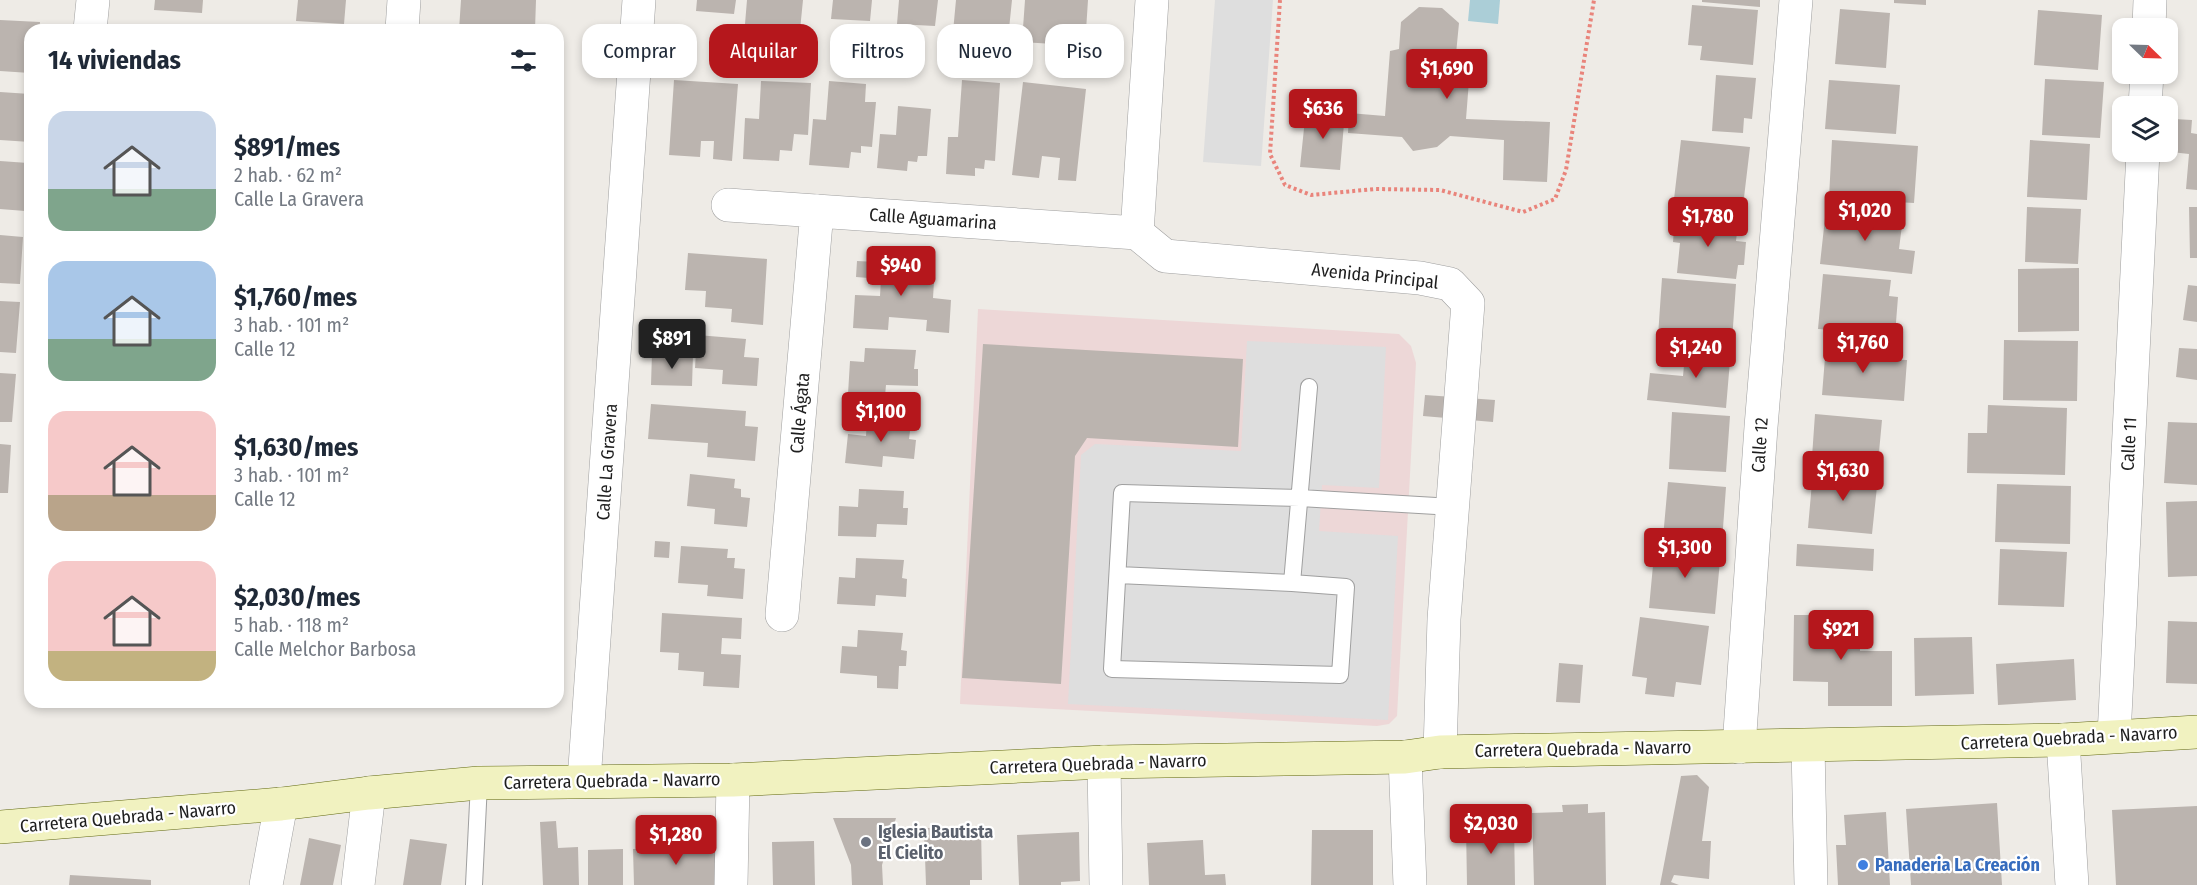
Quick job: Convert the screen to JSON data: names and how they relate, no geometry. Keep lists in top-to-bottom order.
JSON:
{
  "streets": {
    "street": [
      "Calle Aguamarina",
      "Avenida Principal",
      "Calle Ágata",
      "Calle 11",
      "Calle 12",
      "Calle La Gravera",
      "Carretera Quebrada - Navarro"
    ]
  },
  "crossings": [
    ["Calle Aguamarina", "Avenida Principal"],
    ["Calle Aguamarina", "Calle Ágata"],
    ["Avenida Principal", "Carretera Quebrada - Navarro"],
    ["Calle 11", "Carretera Quebrada - Navarro"],
    ["Calle 12", "Carretera Quebrada - Navarro"],
    ["Calle La Gravera", "Carretera Quebrada - Navarro"]
  ],
  "places": ["Iglesia Bautista El Cielito", "Panaderia La Creación"],
  "north": "bottom right",
  "page": {
    "chip": [
      "Comprar",
      "Alquilar",
      "Filtros",
      "Nuevo",
      "Piso"
    ],
    "heading": "14 viviendas",
    "price": [
      "$1,690",
      "$636",
      "$1,020",
      "$1,780",
      "$940",
      "$891",
      "$1,760",
      "$1,240",
      "$1,100",
      "$1,630",
      "$1,300",
      "$921",
      "$2,030",
      "$1,280"
    ],
    "list": [
      {
        "name": "$891/mes",
        "note": "2 hab. · 62 m² · Calle La Gravera"
      },
      {
        "name": "$1,760/mes",
        "note": "3 hab. · 101 m² · Calle 12"
      },
      {
        "name": "$1,630/mes",
        "note": "3 hab. · 101 m² · Calle 12"
      },
      {
        "name": "$2,030/mes",
        "note": "5 hab. · 118 m² · Calle Melchor Barbosa"
      }
    ]
  }
}
